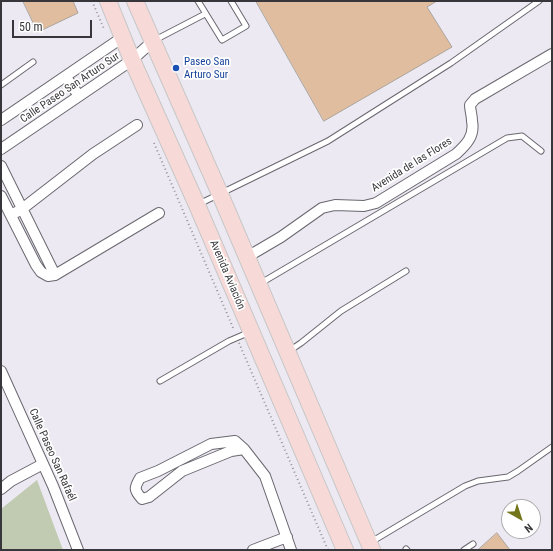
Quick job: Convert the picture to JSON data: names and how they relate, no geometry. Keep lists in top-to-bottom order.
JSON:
{
  "streets": {
    "main road": ["Avenida Aviación"],
    "street": ["Calle Paseo San Arturo Sur", "Avenida de las Flores", "Calle Paseo San Rafaél"]
  },
  "crossings": [
    ["Calle Paseo San Arturo Sur", "Avenida Aviación"]
  ],
  "places": ["Paseo San Arturo Sur"],
  "scale_bar": "50 m",
  "north": "bottom right"
}
